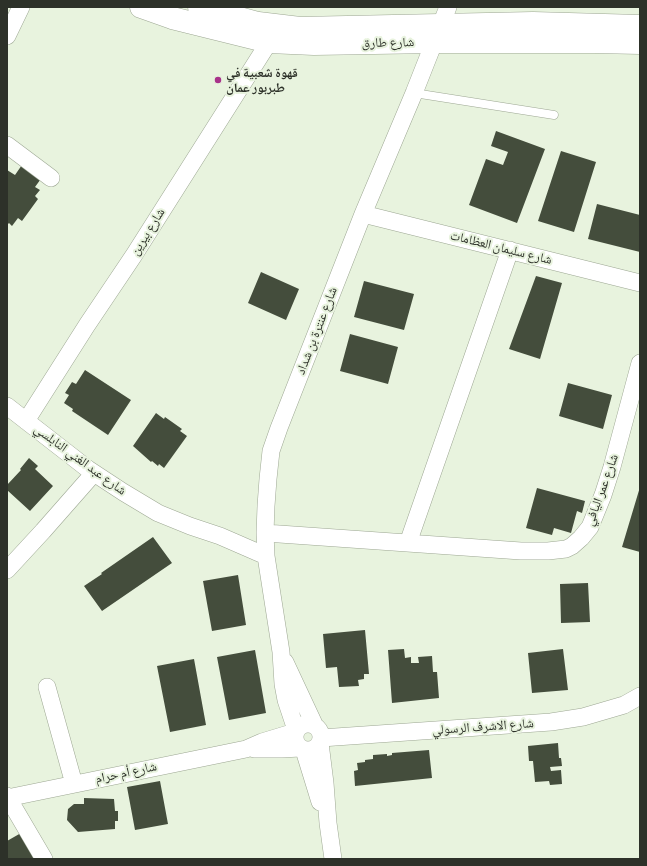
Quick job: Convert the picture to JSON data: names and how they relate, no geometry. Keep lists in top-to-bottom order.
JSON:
{
  "streets": {
    "street": [
      "شارع طارق",
      "شارع بيرين",
      "شارع سليمان العظامات",
      "شارع عنترة بن شداد",
      "شارع عبد الغني النابلسي",
      "شارع عمر اليافي",
      "شارع الاشرف الرسولي",
      "شارع أم حرام"
    ]
  },
  "crossings": [
    ["شارع طارق", "شارع بيرين"],
    ["شارع طارق", "شارع عنترة بن شداد"],
    ["شارع بيرين", "شارع عبد الغني النابلسي"],
    ["شارع سليمان العظامات", "شارع عنترة بن شداد"],
    ["شارع عنترة بن شداد", "شارع عبد الغني النابلسي"],
    ["شارع عنترة بن شداد", "شارع عمر اليافي"],
    ["شارع عنترة بن شداد", "شارع الاشرف الرسولي"],
    ["شارع عنترة بن شداد", "شارع أم حرام"],
    ["شارع الاشرف الرسولي", "شارع أم حرام"]
  ],
  "places": ["قهوة شعبية في طبربور عمان"]
}
